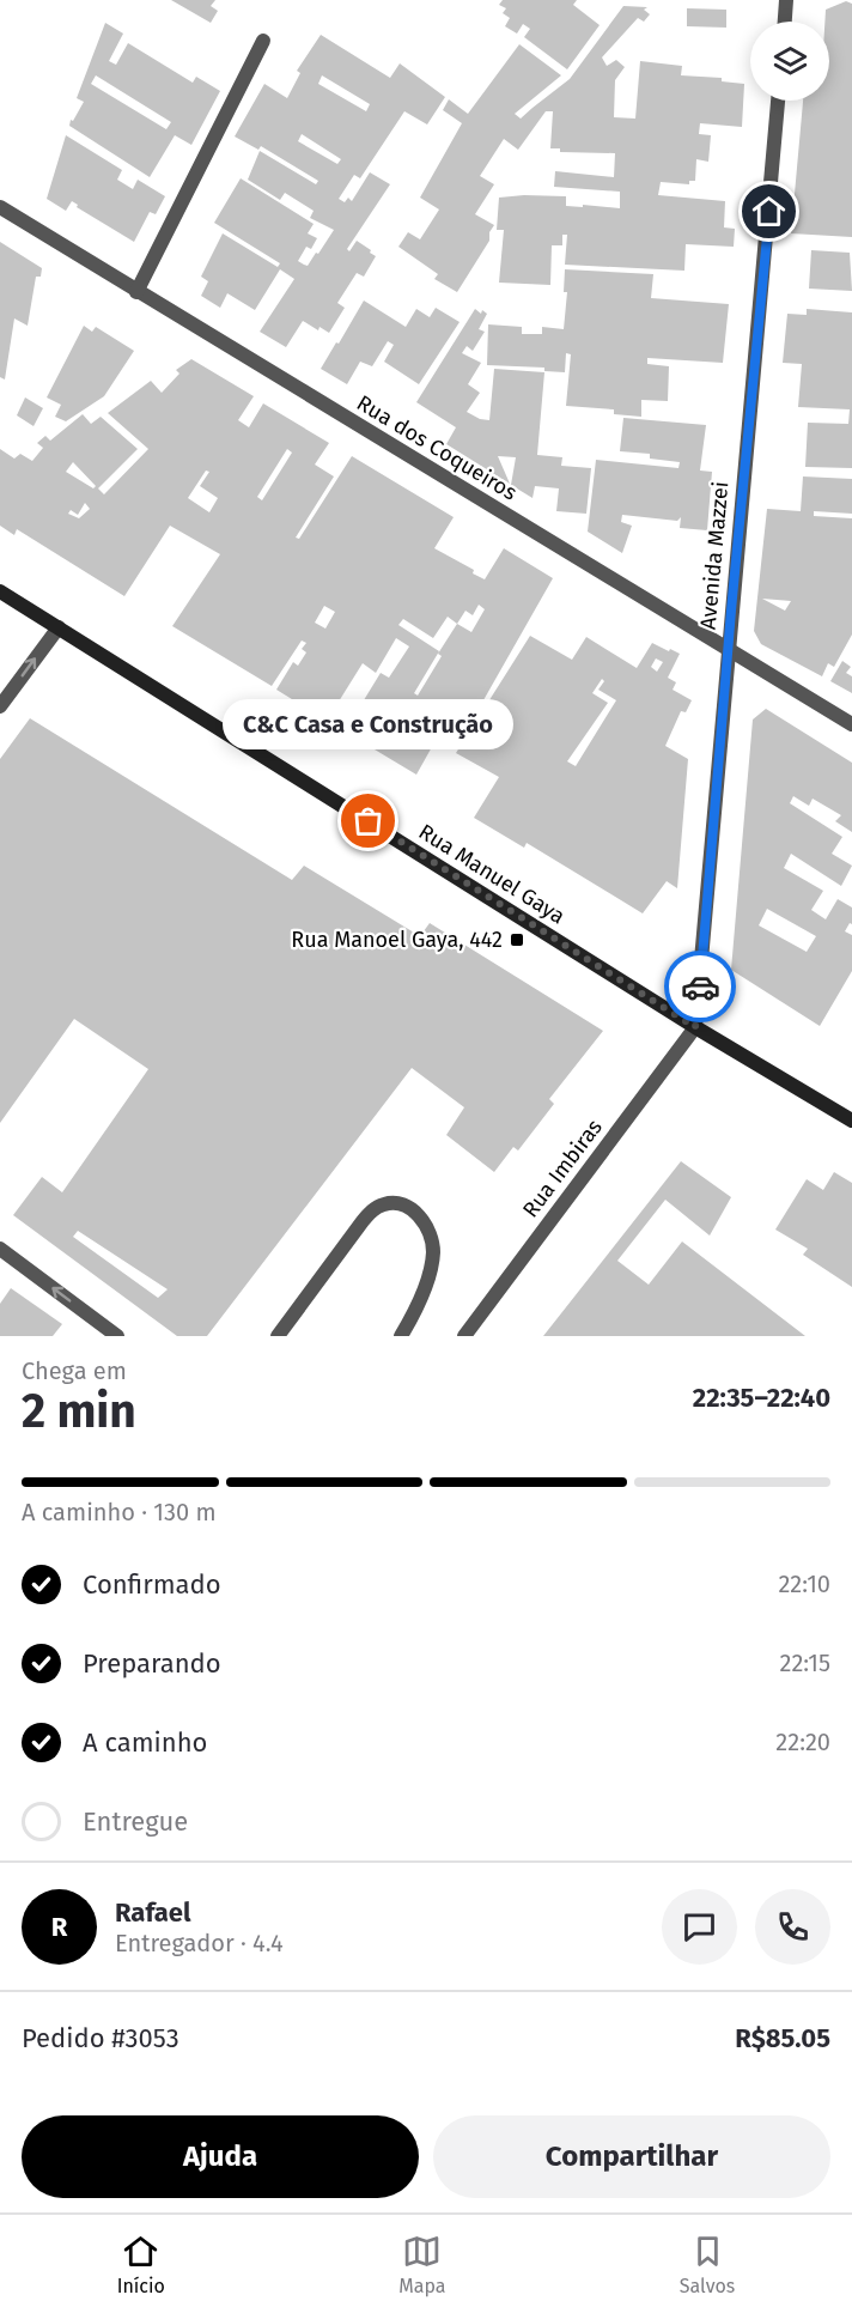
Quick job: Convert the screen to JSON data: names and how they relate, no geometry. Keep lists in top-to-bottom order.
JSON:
{
  "streets": {
    "main road": ["Rua Manuel Gaya"],
    "street": ["Rua dos Coqueiros", "Avenida Mazzei", "Rua Imbiras"]
  },
  "crossings": [
    ["Rua dos Coqueiros", "Avenida Mazzei"],
    ["Avenida Mazzei", "Rua Manuel Gaya"],
    ["Avenida Mazzei", "Rua Imbiras"],
    ["Rua Manuel Gaya", "Rua Imbiras"]
  ],
  "places": {
    "other": ["C&C Casa e Construção"],
    "transit": ["Rua Manoel Gaya, 442"]
  },
  "page": {
    "bubble": "C&C Casa e Construção",
    "heading": ["2 min", "Chega em", "22:35–22:40"],
    "panel": [
      "Rafael",
      "Entregador · 4.4",
      "Pedido #3053",
      "R$85.05"
    ],
    "bar": "A caminho · 130 m",
    "list": [
      ["Confirmado", "22:10"],
      ["Preparando", "22:15"],
      ["A caminho", "22:20"],
      "Entregue"
    ],
    "round": "R",
    "buttons": ["Ajuda", "Compartilhar"],
    "tabs": ["Início", "Mapa", "Salvos"]
  }
}
